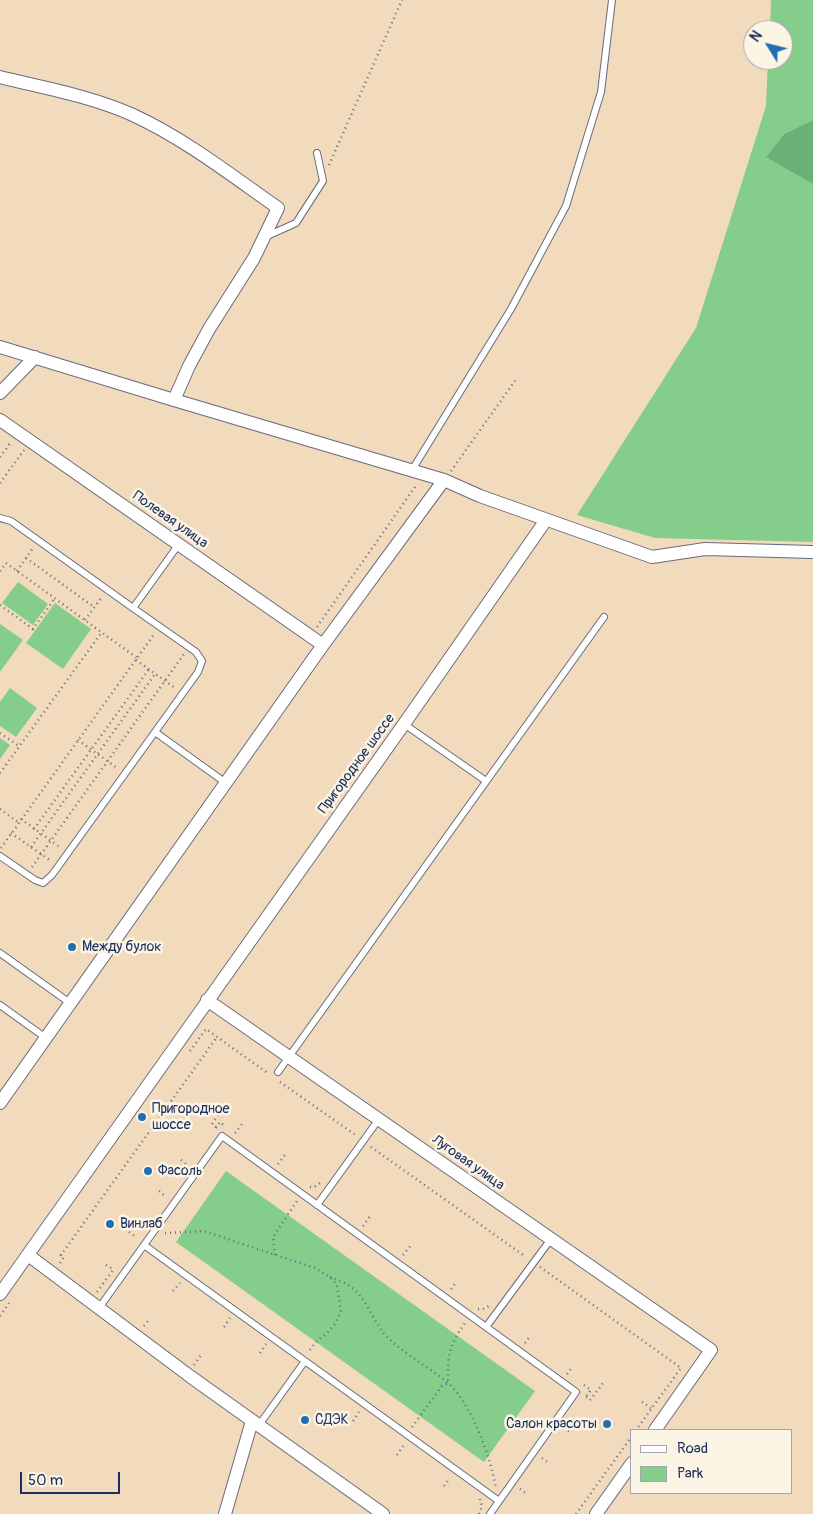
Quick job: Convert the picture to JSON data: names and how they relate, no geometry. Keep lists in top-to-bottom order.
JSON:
{
  "streets": {
    "street": ["Полевая улица", "Пригородное шоссе", "Луговая улица"]
  },
  "crossings": [
    ["Пригородное шоссе", "Луговая улица"]
  ],
  "places": [
    "Между булок",
    "Пригородное шоссе",
    "Фасоль",
    "Винлаб",
    "СДЭК",
    "Салон красоты"
  ],
  "legend": ["Road", "Park"],
  "scale_bar": "50 m",
  "north": "top left"
}
